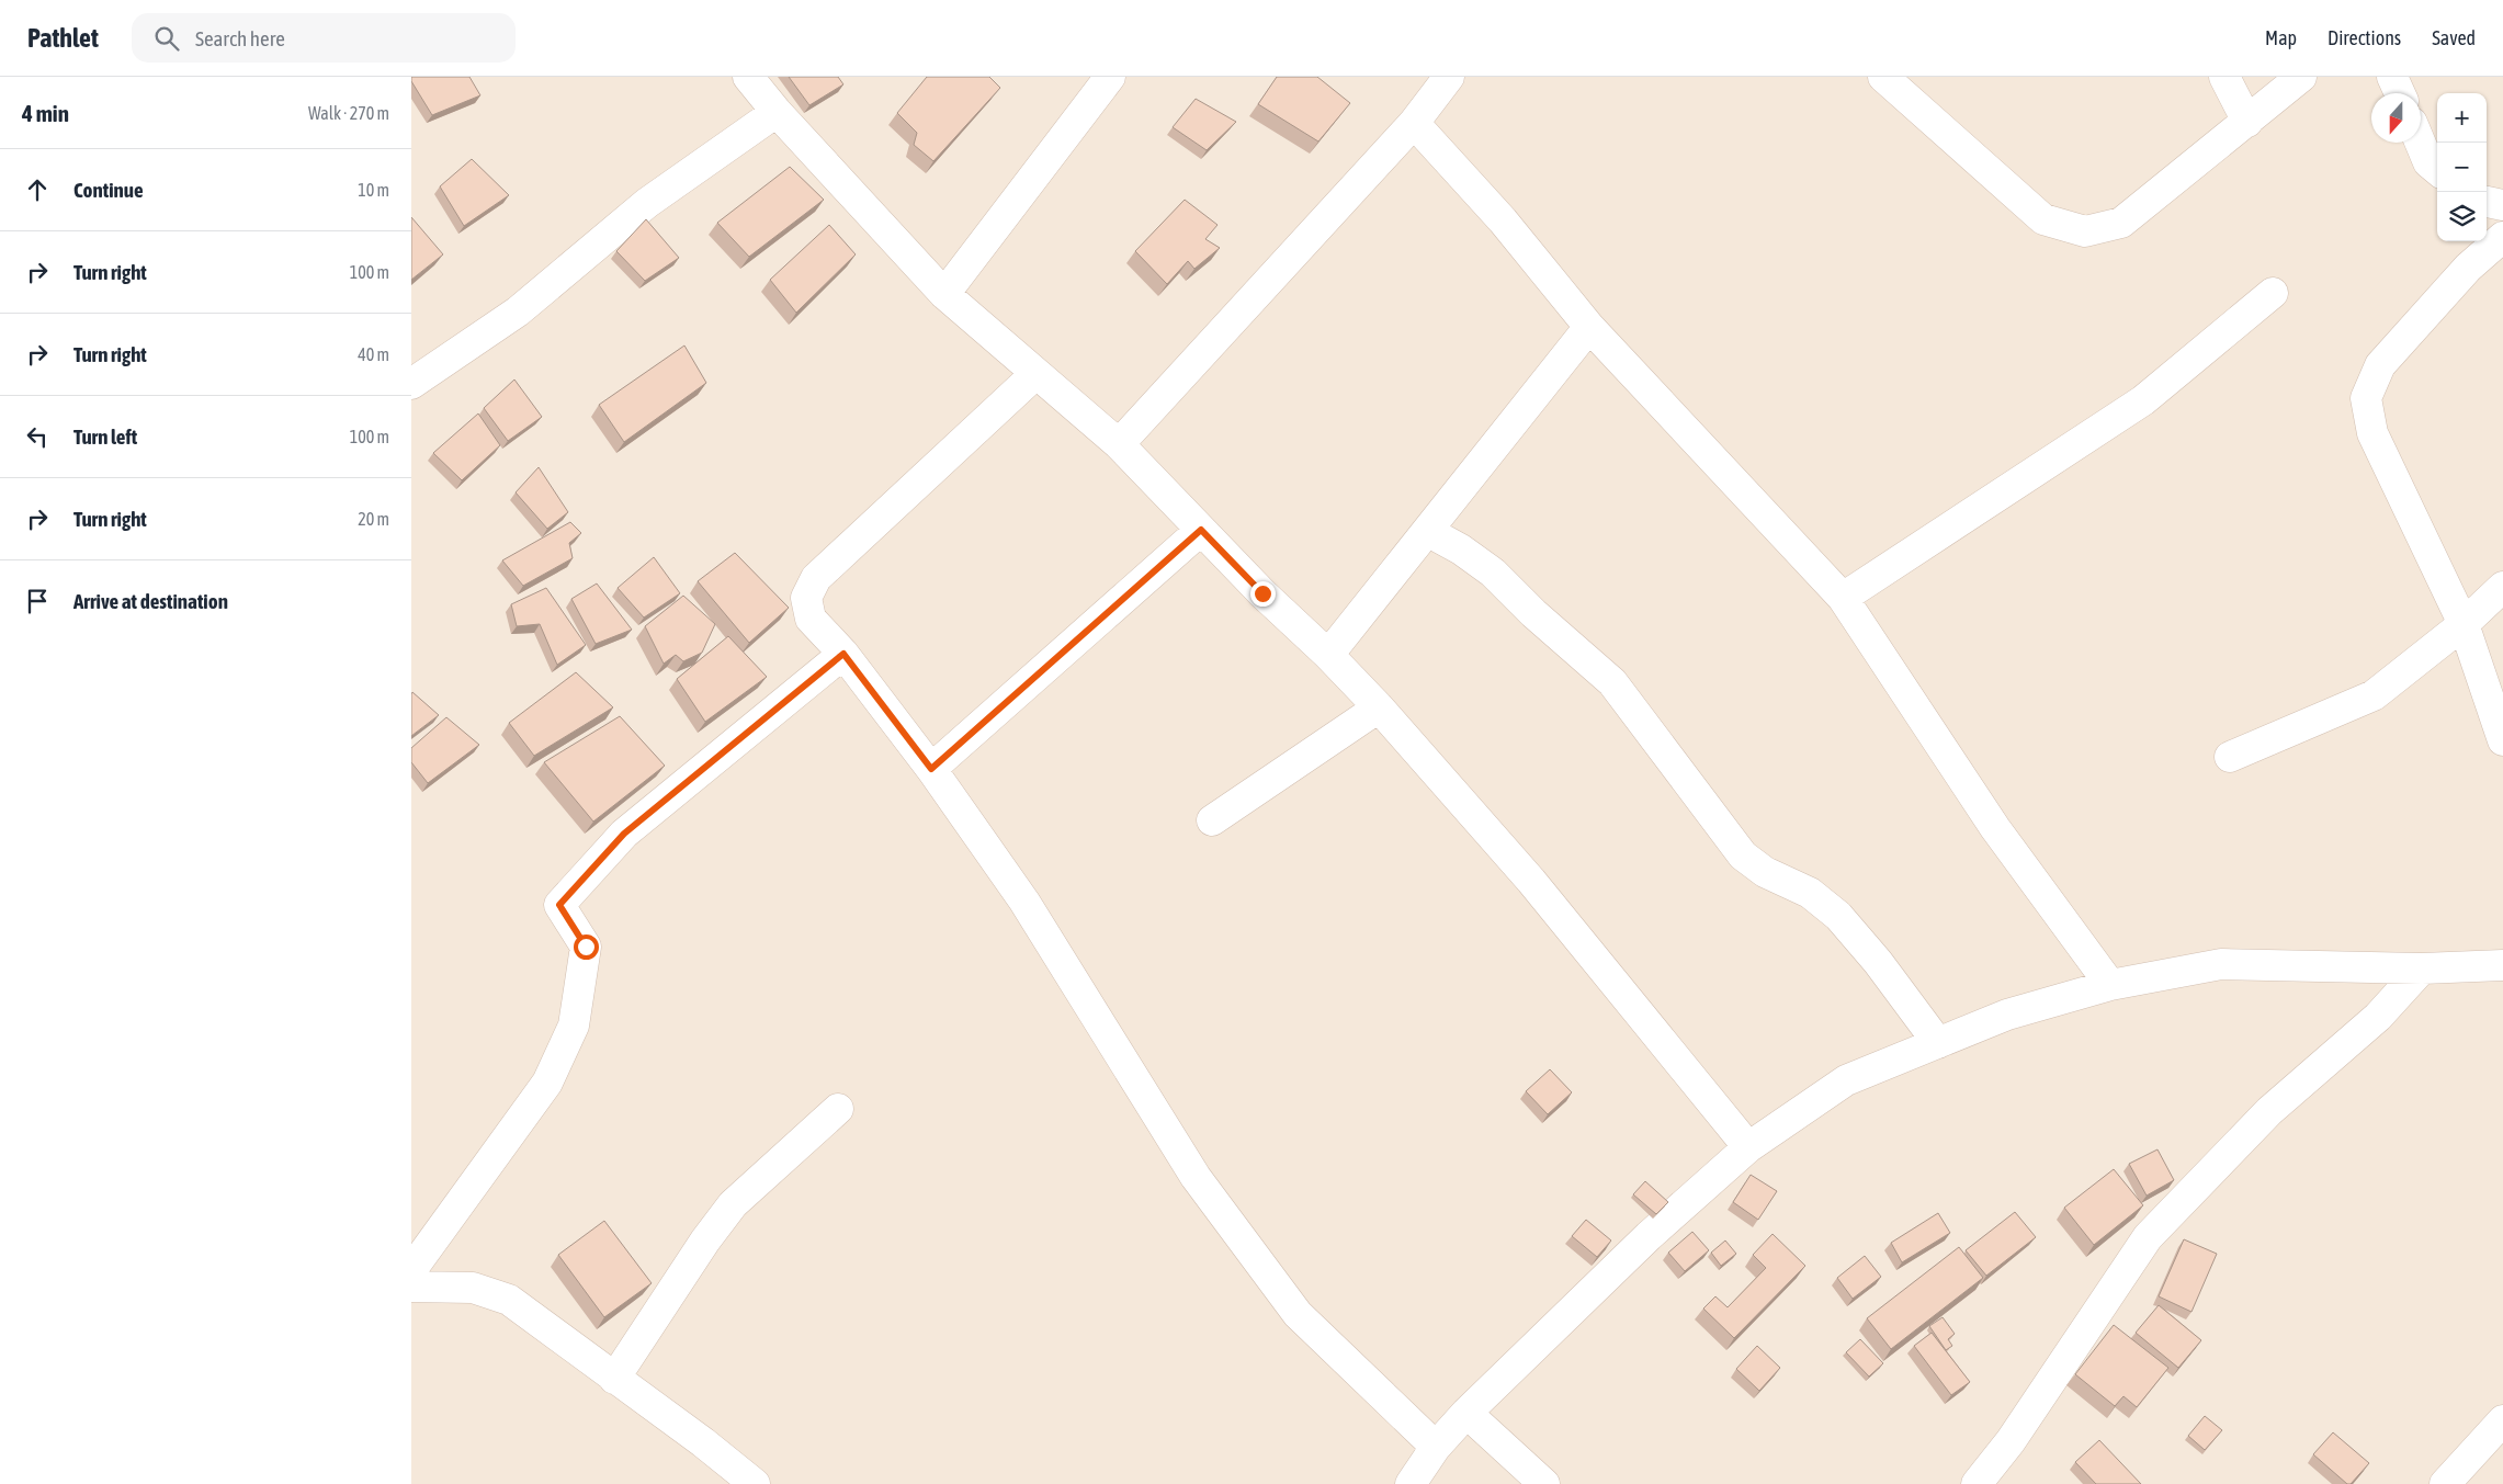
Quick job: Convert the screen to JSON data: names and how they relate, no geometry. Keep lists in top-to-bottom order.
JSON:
{
  "north": "bottom",
  "page": {
    "header": "Pathlet",
    "search": "Search here",
    "nav": ["Map", "Directions", "Saved"],
    "heading": ["4 min", "Walk · 270 m"],
    "map_buttons": ["+", "−"],
    "list": [
      ["Continue", "10 m"],
      ["Turn right", "100 m"],
      ["Turn right", "40 m"],
      ["Turn left", "100 m"],
      ["Turn right", "20 m"],
      "Arrive at destination"
    ]
  }
}
